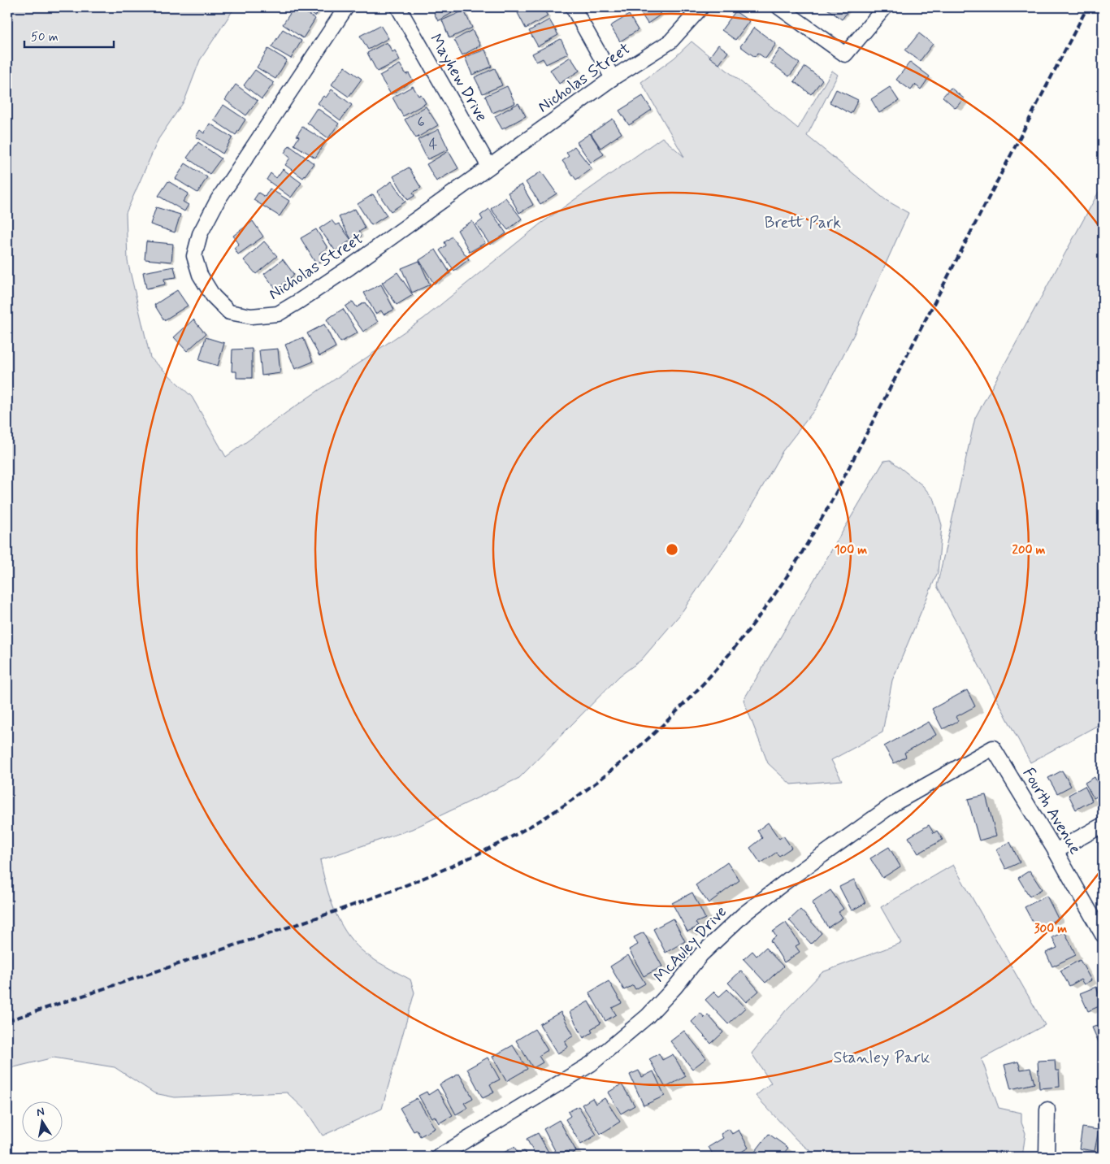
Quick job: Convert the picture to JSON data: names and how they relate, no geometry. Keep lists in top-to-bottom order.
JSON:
{
  "streets": {
    "street": [
      "Mayhew Drive",
      "Nicholas Street",
      "Fourth Avenue",
      "McAuley Drive"
    ]
  },
  "crossings": [
    ["Mayhew Drive", "Nicholas Street"],
    ["Fourth Avenue", "McAuley Drive"]
  ],
  "parks": ["Brett Park", "Stanley Park"],
  "house_numbers": ["6", "4"],
  "scale_bar": "50 m",
  "north": "top",
  "rings": ["100 m", "200 m", "300 m"]
}
